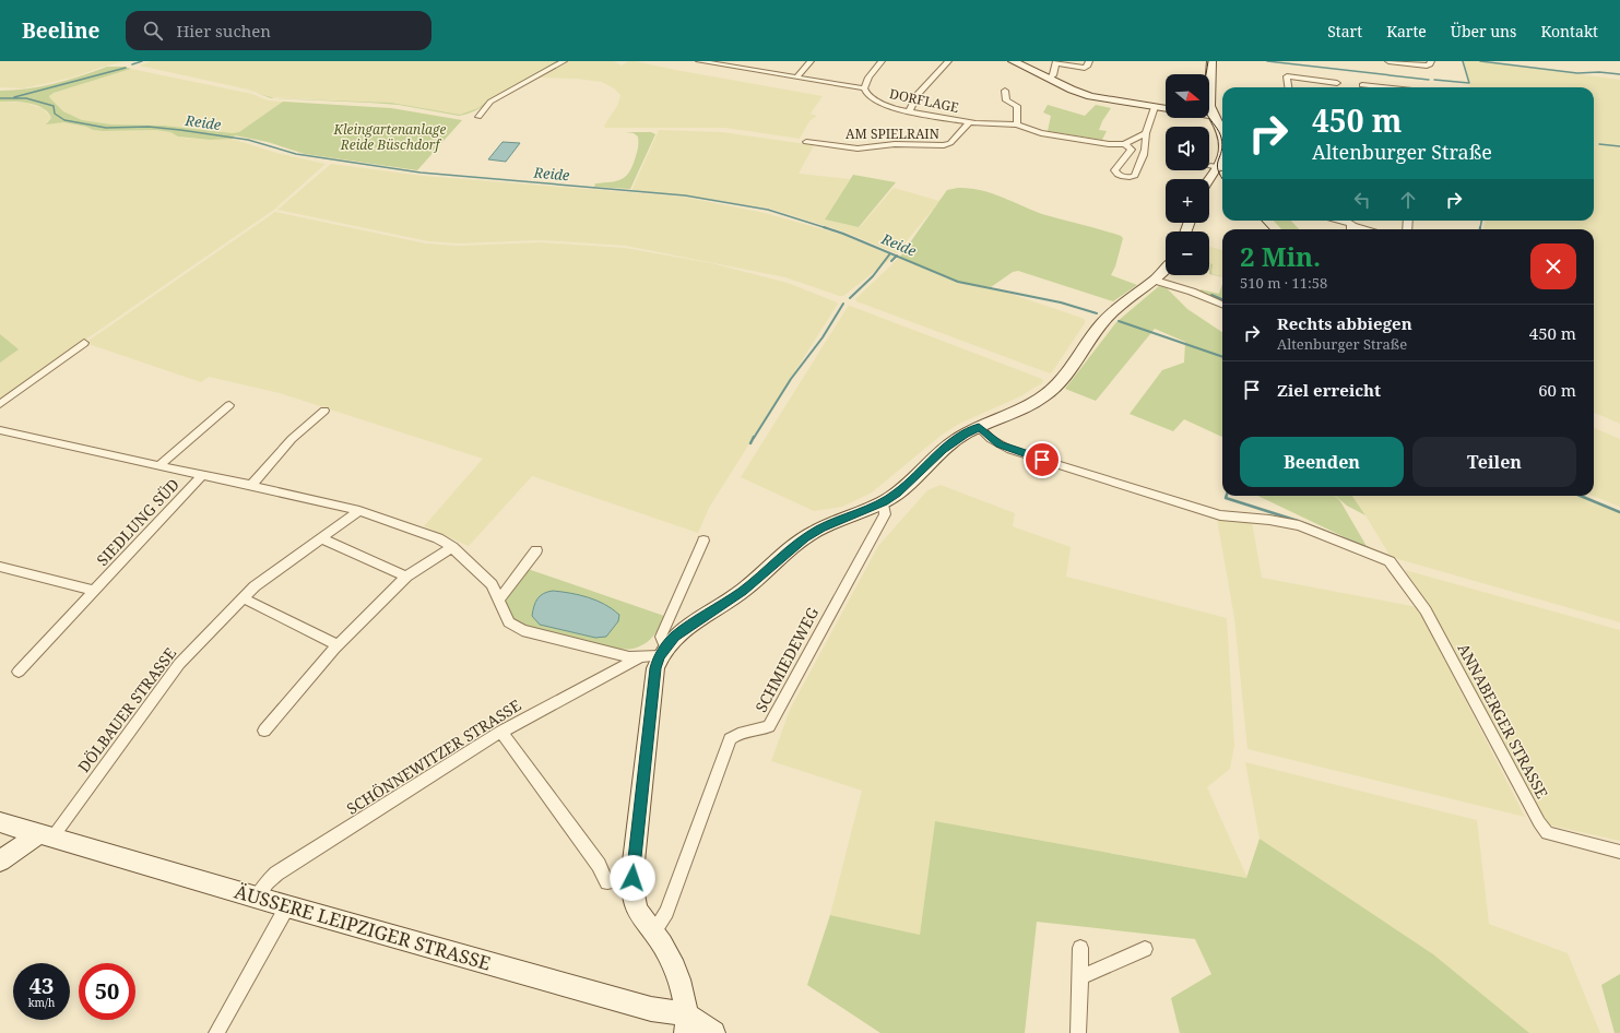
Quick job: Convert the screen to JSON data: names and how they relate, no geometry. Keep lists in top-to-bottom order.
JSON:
{
  "streets": {
    "main road": ["ÄUSSERE LEIPZIGER STRASSE"],
    "street": [
      "DORFLAGE",
      "AM SPIELRAIN",
      "SIEDLUNG SÜD",
      "SCHMIEDEWEG",
      "DÖLBAUER STRASSE",
      "ANNABERGER STRASSE",
      "SCHÖNNEWITZER STRASSE"
    ]
  },
  "crossings": [
    ["DORFLAGE", "AM SPIELRAIN"],
    ["DÖLBAUER STRASSE", "ÄUSSERE LEIPZIGER STRASSE"],
    ["SCHÖNNEWITZER STRASSE", "ÄUSSERE LEIPZIGER STRASSE"]
  ],
  "water": ["Reide"],
  "parks": ["Kleingartenanlage Reide Büschdorf"],
  "north": "right",
  "page": {
    "header": "Beeline",
    "search": "Hier suchen",
    "nav": [
      "Start",
      "Karte",
      "Über uns",
      "Kontakt"
    ],
    "map_buttons": ["+", "−"],
    "turn": ["450 m", "Altenburger Straße"],
    "heading": ["2 Min.", "510 m · 11:58"],
    "list": [
      {
        "name": "Rechts abbiegen",
        "note": "Altenburger Straße",
        "value": "450 m"
      },
      {
        "name": "Ziel erreicht",
        "value": "60 m"
      }
    ],
    "buttons": ["Beenden", "Teilen"],
    "speed": "43 km/h",
    "limit": "50"
  }
}
